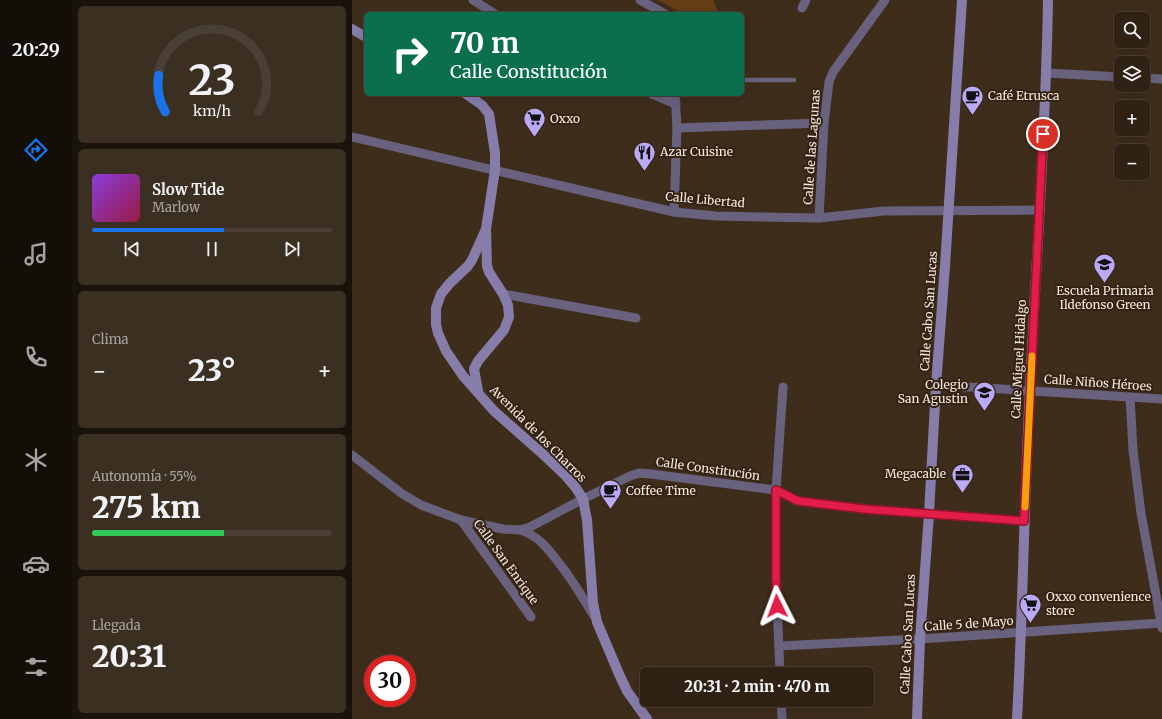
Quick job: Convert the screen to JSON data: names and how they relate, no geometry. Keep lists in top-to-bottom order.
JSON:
{
  "streets": {
    "main road": ["Calle Cabo San Lucas", "Calle Miguel Hidalgo", "Avenida de los Charros"],
    "street": [
      "Calle de las Lagunas",
      "Calle Libertad",
      "Calle Niños Héroes",
      "Calle Constitución",
      "Calle San Enrique",
      "Calle 5 de Mayo"
    ]
  },
  "crossings": [
    ["Calle de las Lagunas", "Calle Libertad"],
    ["Calle Libertad", "Calle Cabo San Lucas"],
    ["Calle Libertad", "Calle Miguel Hidalgo"],
    ["Calle Libertad", "Avenida de los Charros"],
    ["Calle Cabo San Lucas", "Calle Niños Héroes"],
    ["Calle Cabo San Lucas", "Calle Constitución"],
    ["Calle Cabo San Lucas", "Calle 5 de Mayo"],
    ["Calle Miguel Hidalgo", "Calle Niños Héroes"],
    ["Calle Miguel Hidalgo", "Calle Constitución"],
    ["Calle Miguel Hidalgo", "Calle 5 de Mayo"],
    ["Avenida de los Charros", "Calle Constitución"]
  ],
  "places": {
    "cafe": ["Café Etrusca", "Coffee Time"],
    "supermarket": ["Oxxo", "Oxxo convenience store"],
    "restaurant": ["Azar Cuisine"],
    "school or university": ["Escuela Primaria Ildefonso Green", "Colegio San Agustin"],
    "office": ["Megacable"]
  },
  "page": {
    "tabs": "20:29",
    "map_buttons": ["+", "−"],
    "turn": ["70 m", "Calle Constitución"],
    "song": ["Slow Tide", "Marlow"],
    "tile": [
      "Clima",
      ["Autonomía · 55%", "275 km"],
      ["Llegada", "20:31"]
    ],
    "heat": ["−", "23°", "+"],
    "limit": "30",
    "trip": "20:31 · 2 min · 470 m",
    "gauge": ["23", "km/h"]
  }
}
